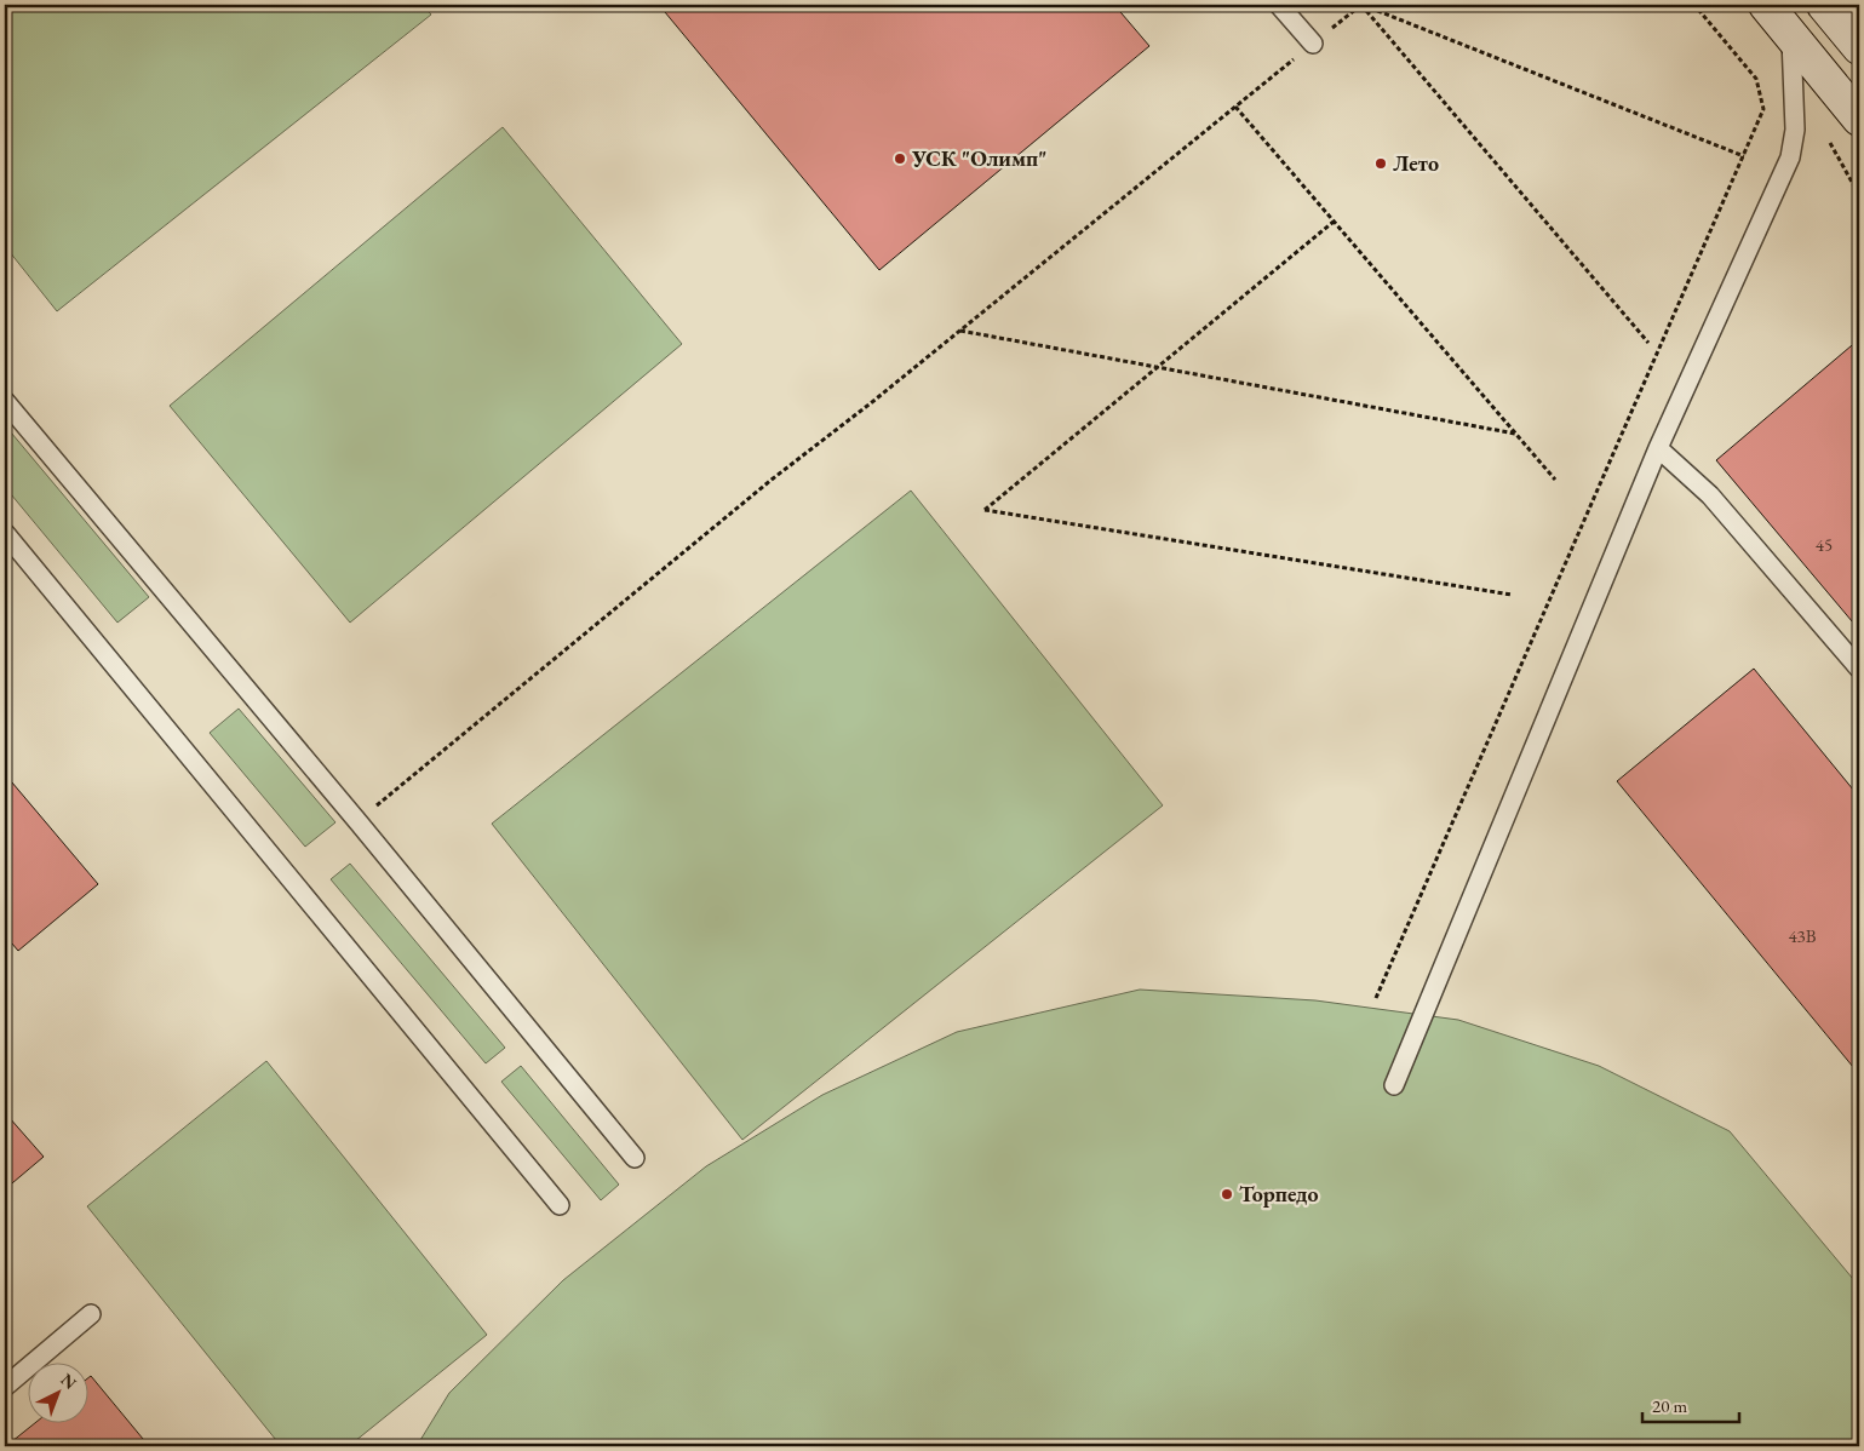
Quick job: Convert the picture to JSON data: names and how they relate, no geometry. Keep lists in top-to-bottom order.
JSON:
{
  "places": ["УСК \"Олимп\"", "Лето", "Торпедо"],
  "house_numbers": ["45", "43В"],
  "scale_bar": "20 m",
  "north": "top right"
}
